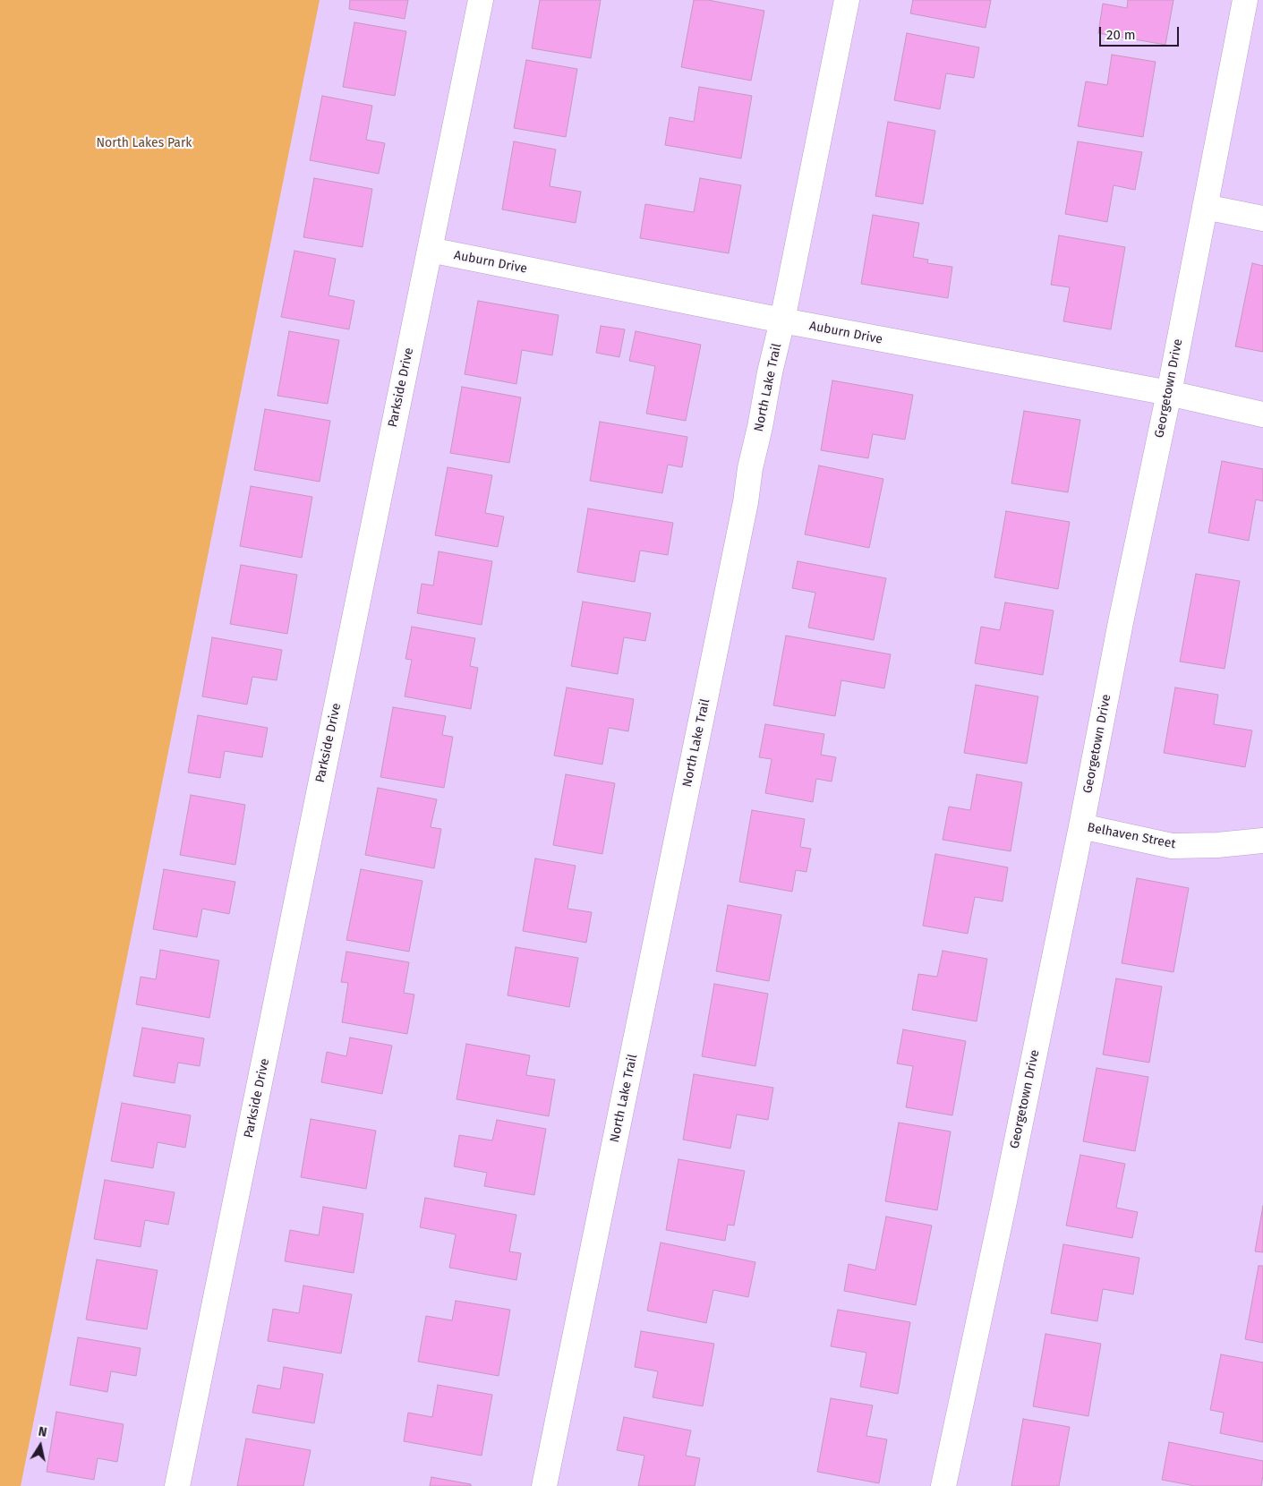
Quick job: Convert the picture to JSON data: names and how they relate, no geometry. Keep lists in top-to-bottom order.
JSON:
{
  "streets": {
    "street": [
      "Auburn Drive",
      "Parkside Drive",
      "North Lake Trail",
      "Georgetown Drive",
      "Belhaven Street"
    ]
  },
  "crossings": [
    ["Auburn Drive", "Parkside Drive"],
    ["Auburn Drive", "North Lake Trail"],
    ["Auburn Drive", "Georgetown Drive"],
    ["Georgetown Drive", "Belhaven Street"]
  ],
  "parks": ["North Lakes Park"],
  "scale_bar": "20 m",
  "north": "top"
}
